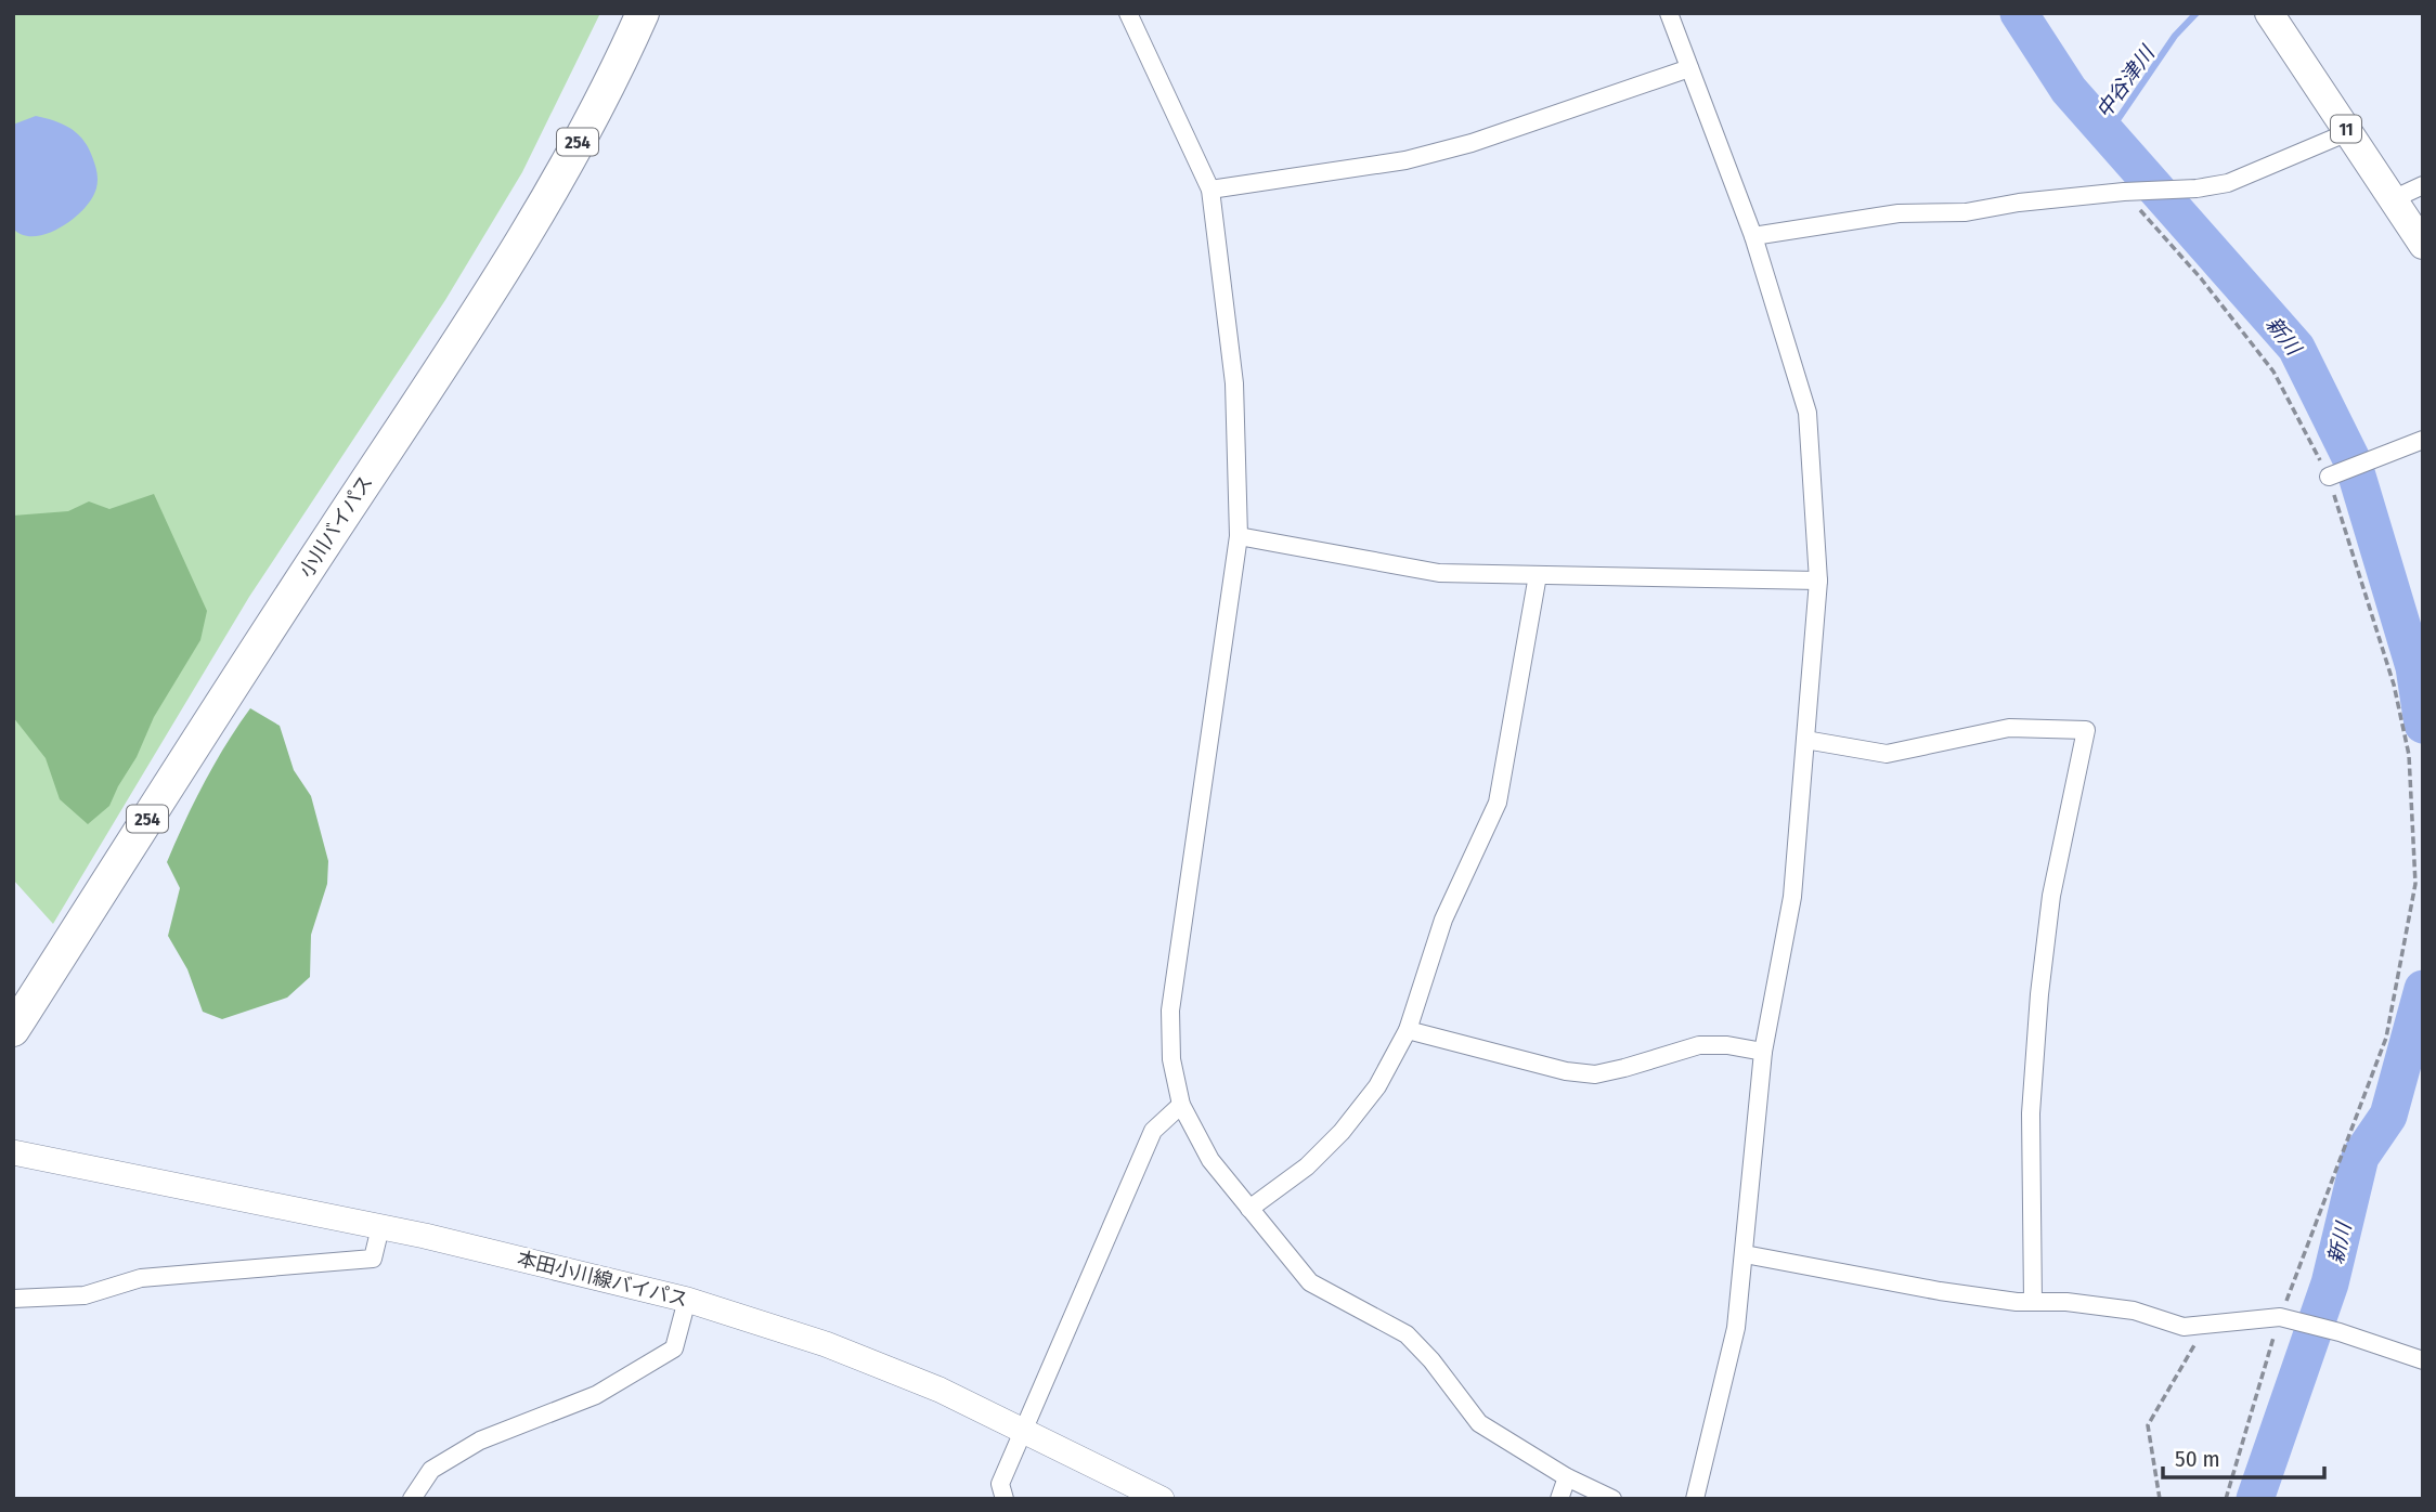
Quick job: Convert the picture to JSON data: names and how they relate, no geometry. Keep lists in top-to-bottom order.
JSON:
{
  "streets": {
    "highway": ["254", "小川バイパス"],
    "main road": ["11", "本田小川線バイパス"]
  },
  "water": ["中谷津川", "新川"],
  "scale_bar": "50 m"
}
